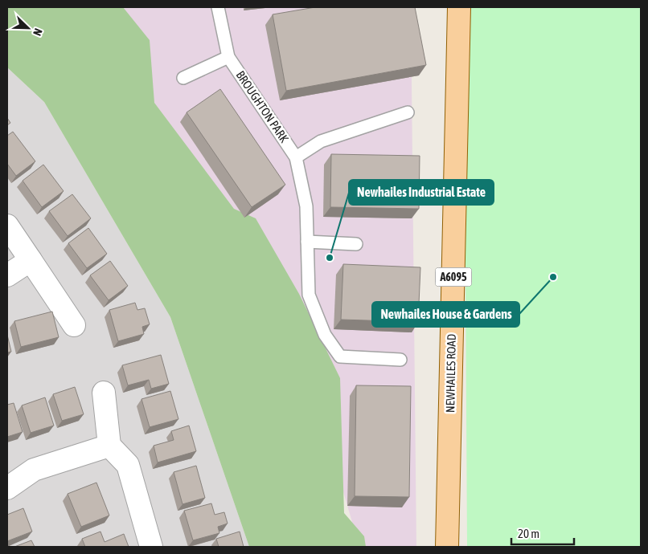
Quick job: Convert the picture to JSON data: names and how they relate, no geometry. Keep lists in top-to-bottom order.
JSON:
{
  "streets": {
    "main road": ["A6095", "NEWHAILES ROAD"],
    "lane": ["BROUGHTON PARK"]
  },
  "places": ["Newhailes Industrial Estate", "Newhailes House & Gardens"],
  "scale_bar": "20 m",
  "north": "bottom right"
}
